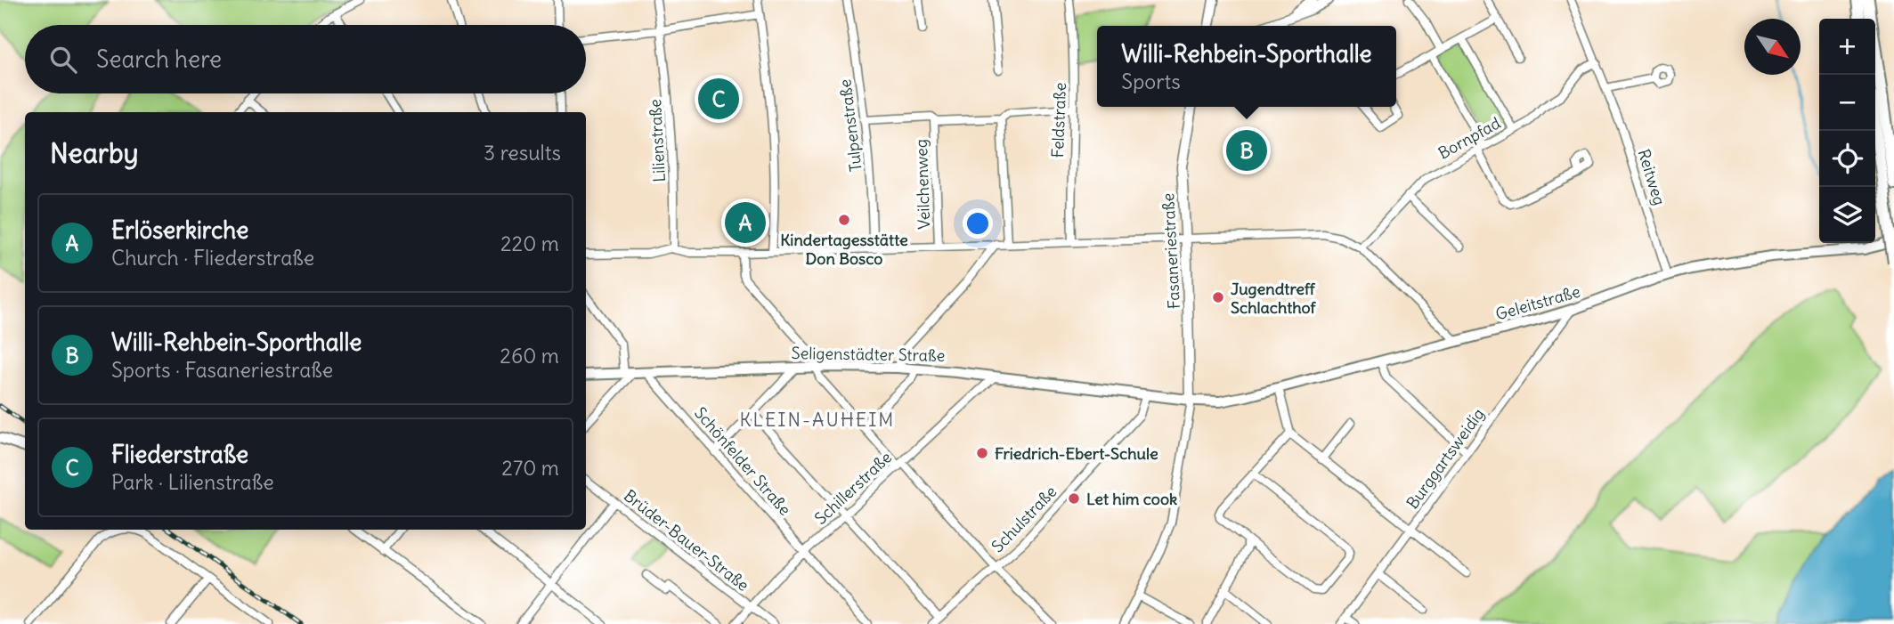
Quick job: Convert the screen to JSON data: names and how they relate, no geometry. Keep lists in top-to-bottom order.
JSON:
{
  "streets": {
    "main road": ["Geleitstraße", "Seligenstädter Straße"],
    "street": [
      "Feldstraße",
      "Tulpenstraße",
      "Bornpfad",
      "Lilienstraße",
      "Reitweg",
      "Veilchenweg",
      "Fasaneriestraße",
      "Burggartsweidig",
      "Schönfelder Straße",
      "Schillerstraße",
      "Schulstraße",
      "Brüder-Bauer-Straße"
    ]
  },
  "crossings": [
    ["Feldstraße", "Veilchenweg"],
    ["Tulpenstraße", "Veilchenweg"],
    ["Bornpfad", "Reitweg"],
    ["Reitweg", "Geleitstraße"],
    ["Fasaneriestraße", "Geleitstraße"],
    ["Fasaneriestraße", "Seligenstädter Straße"],
    ["Geleitstraße", "Seligenstädter Straße"],
    ["Geleitstraße", "Burggartsweidig"],
    ["Seligenstädter Straße", "Schönfelder Straße"],
    ["Seligenstädter Straße", "Schillerstraße"],
    ["Seligenstädter Straße", "Schulstraße"],
    ["Schönfelder Straße", "Schillerstraße"],
    ["Schillerstraße", "Brüder-Bauer-Straße"]
  ],
  "districts": ["KLEIN-AUHEIM"],
  "places": [
    "Kindertagesstätte Don Bosco",
    "Jugendtreff Schlachthof",
    "Friedrich-Ebert-Schule",
    "Let him cook"
  ],
  "north": "bottom right",
  "page": {
    "map_buttons": ["+", "−"],
    "search": "Search here",
    "popup": ["Willi-Rehbein-Sporthalle", "Sports"],
    "pins": ["C", "B", "A"],
    "heading": ["Nearby", "3 results"],
    "list": [
      {
        "mark": "A",
        "name": "Erlöserkirche",
        "note": "Church · Fliederstraße",
        "value": "220 m"
      },
      {
        "mark": "B",
        "name": "Willi-Rehbein-Sporthalle",
        "note": "Sports · Fasaneriestraße",
        "value": "260 m"
      },
      {
        "mark": "C",
        "name": "Fliederstraße",
        "note": "Park · Lilienstraße",
        "value": "270 m"
      }
    ]
  }
}
